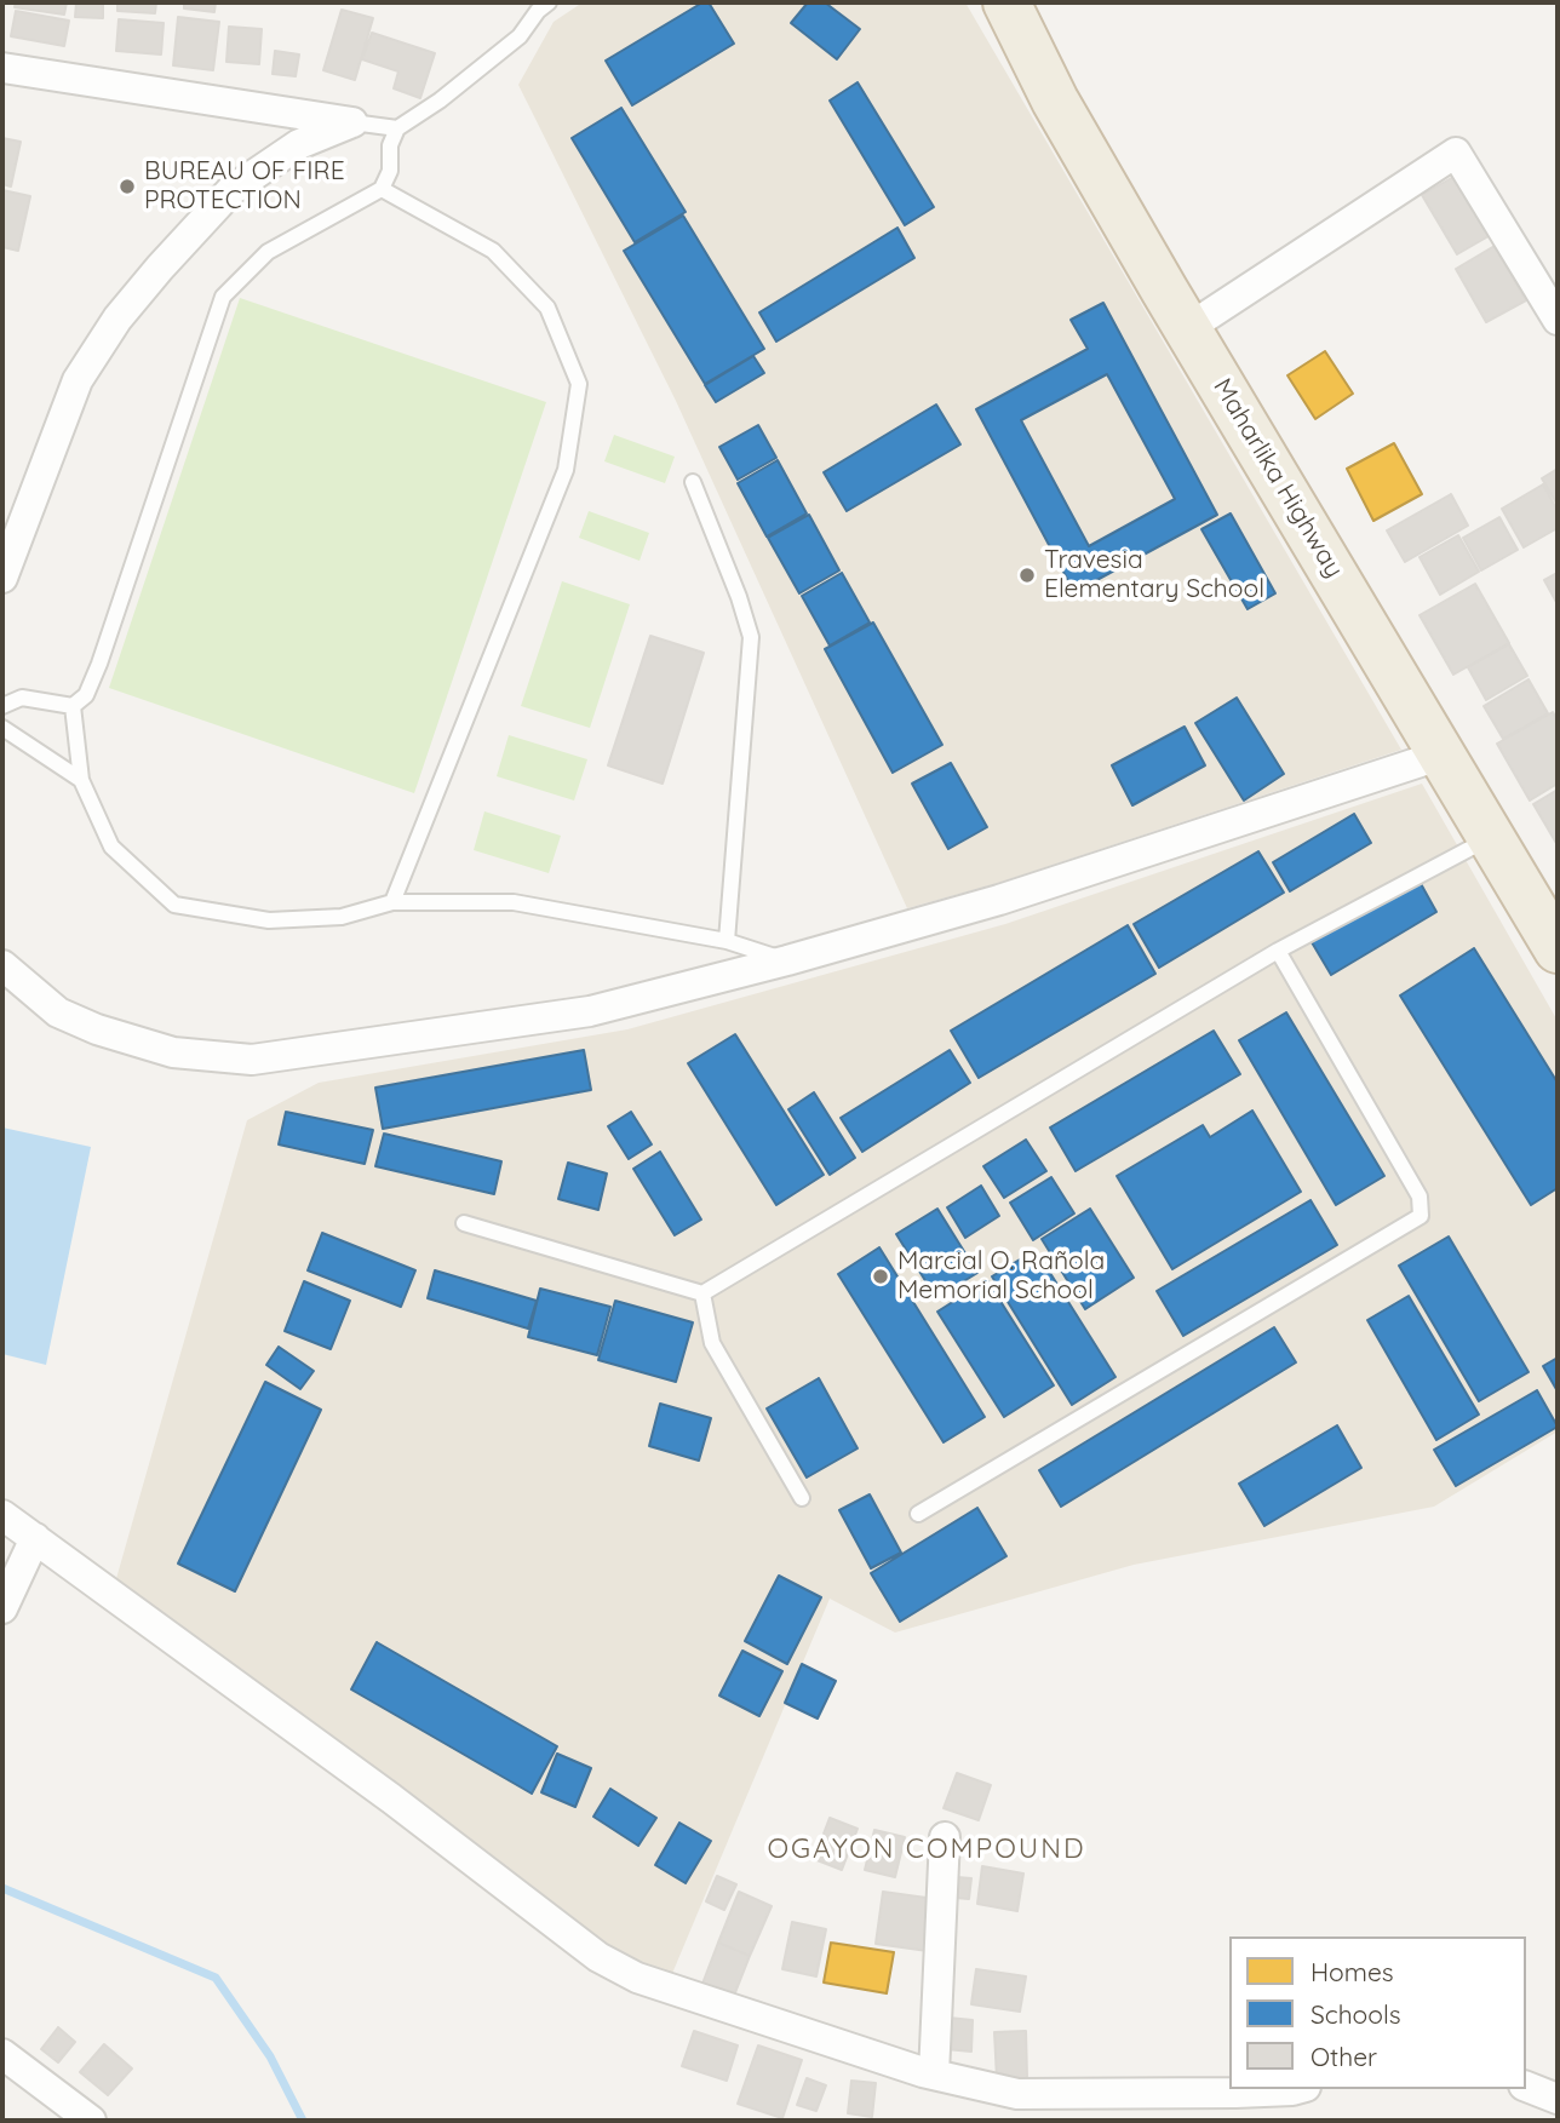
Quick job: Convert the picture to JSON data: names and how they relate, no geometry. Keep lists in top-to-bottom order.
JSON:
{
  "streets": {
    "highway": ["Maharlika Highway"]
  },
  "districts": ["OGAYON COMPOUND"],
  "places": ["BUREAU OF FIRE PROTECTION", "Travesia Elementary School", "Marcial O. Rañola Memorial School"],
  "legend": ["Homes", "Schools", "Other"]
}
